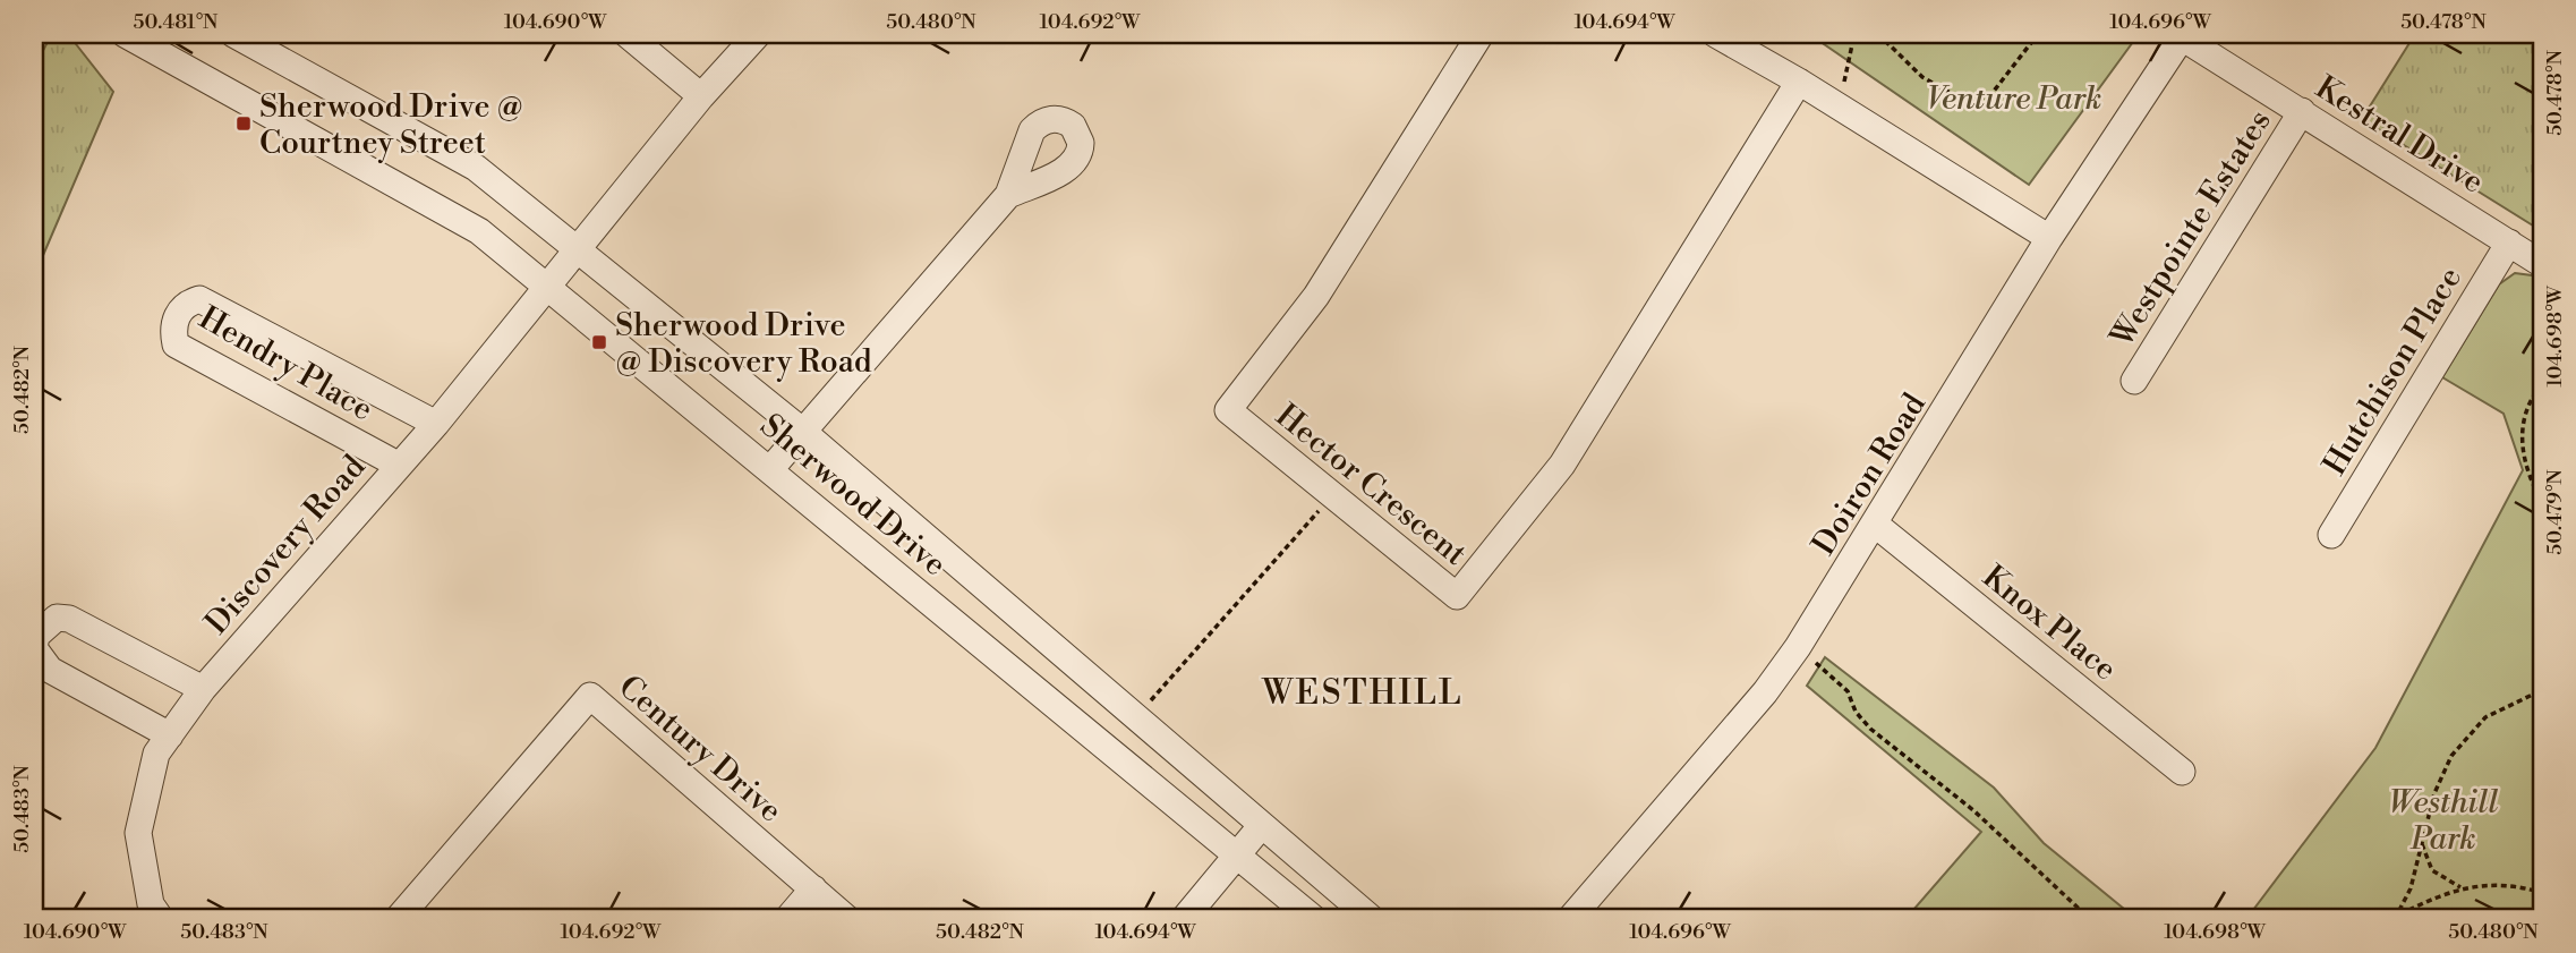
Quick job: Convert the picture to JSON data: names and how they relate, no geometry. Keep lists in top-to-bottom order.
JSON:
{
  "streets": {
    "street": [
      "Kestral Drive",
      "Westpointe Estates",
      "Hendry Place",
      "Hutchison Place",
      "Doiron Road",
      "Hector Crescent",
      "Sherwood Drive",
      "Discovery Road",
      "Knox Place",
      "Century Drive"
    ]
  },
  "crossings": [
    ["Kestral Drive", "Westpointe Estates"],
    ["Kestral Drive", "Hutchison Place"],
    ["Kestral Drive", "Doiron Road"],
    ["Hendry Place", "Discovery Road"],
    ["Doiron Road", "Knox Place"],
    ["Sherwood Drive", "Discovery Road"]
  ],
  "districts": ["WESTHILL"],
  "parks": ["Venture Park", "Westhill Park"],
  "places": {
    "transit": ["Sherwood Drive @ Courtney Street", "Sherwood Drive @ Discovery Road"]
  },
  "coordinates": [
    "50.481°N",
    "104.690°W",
    "50.480°N",
    "104.692°W",
    "104.694°W",
    "104.696°W",
    "50.478°N",
    "104.698°W",
    "50.482°N",
    "50.479°N",
    "50.483°N"
  ]
}
